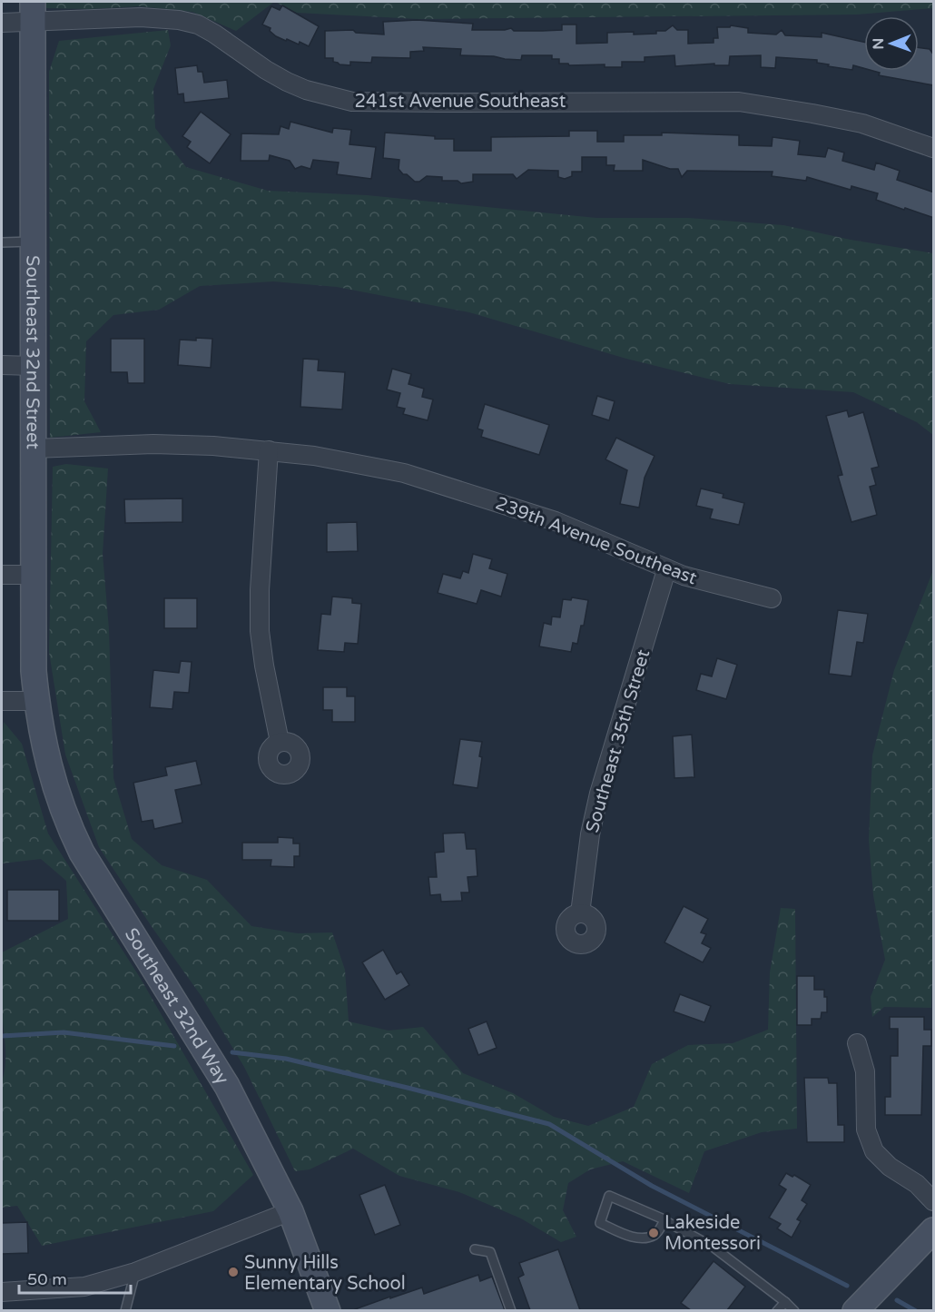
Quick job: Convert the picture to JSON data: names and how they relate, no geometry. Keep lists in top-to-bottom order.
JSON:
{
  "streets": {
    "street": [
      "241st Avenue Southeast",
      "Southeast 32nd Street",
      "239th Avenue Southeast",
      "Southeast 35th Street",
      "Southeast 32nd Way"
    ]
  },
  "crossings": [
    ["241st Avenue Southeast", "Southeast 32nd Street"],
    ["Southeast 32nd Street", "239th Avenue Southeast"],
    ["Southeast 32nd Street", "Southeast 32nd Way"],
    ["239th Avenue Southeast", "Southeast 35th Street"]
  ],
  "places": ["Lakeside Montessori", "Sunny Hills Elementary School"],
  "scale_bar": "50 m",
  "north": "left"
}
